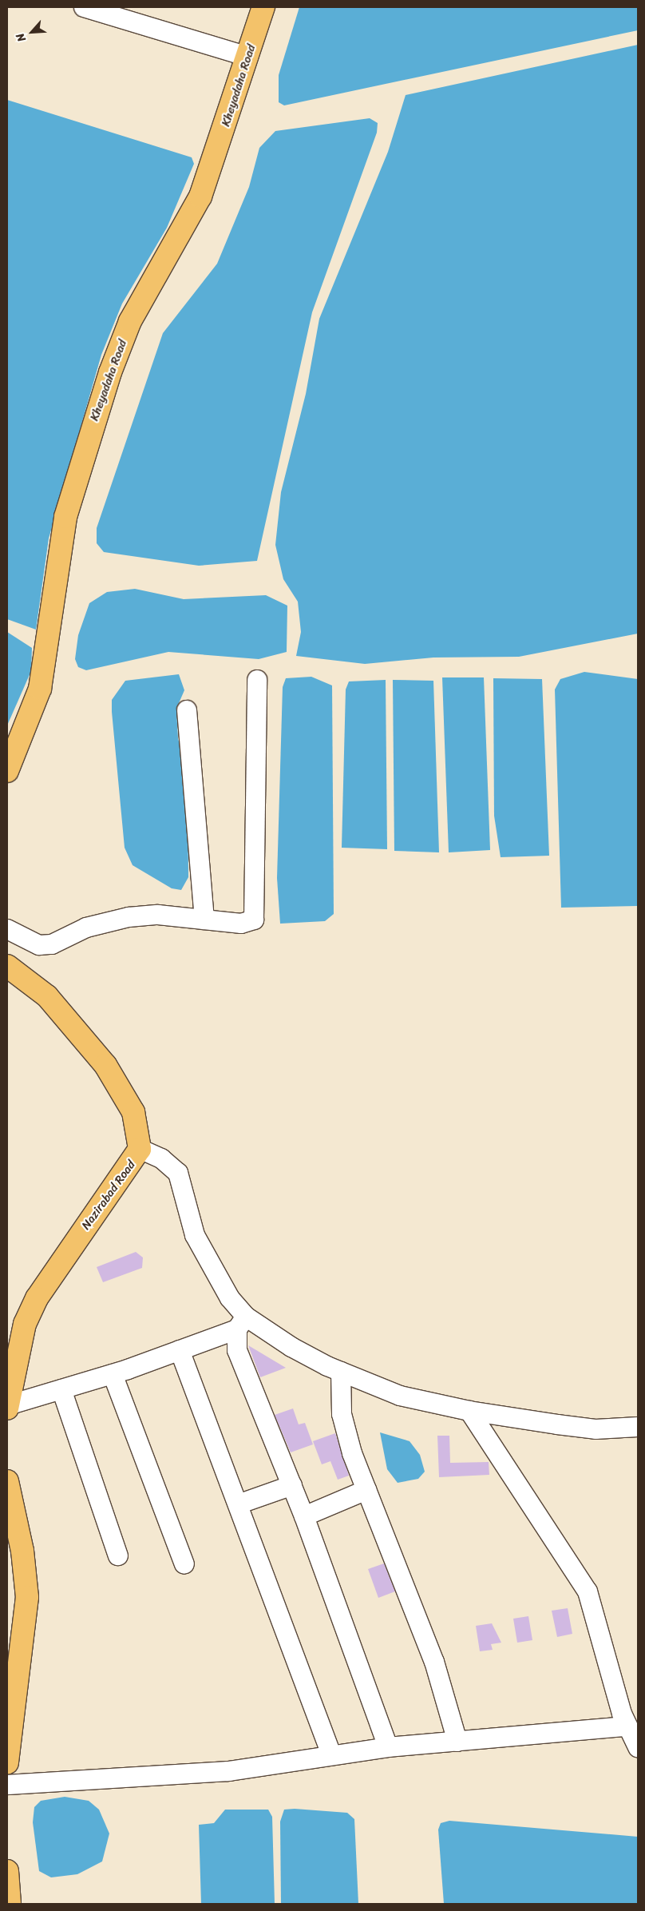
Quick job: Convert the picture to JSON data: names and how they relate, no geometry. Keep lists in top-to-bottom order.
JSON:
{
  "streets": {
    "main road": ["Kheyadaha Road", "Nazirabad Road"]
  },
  "north": "bottom left"
}
